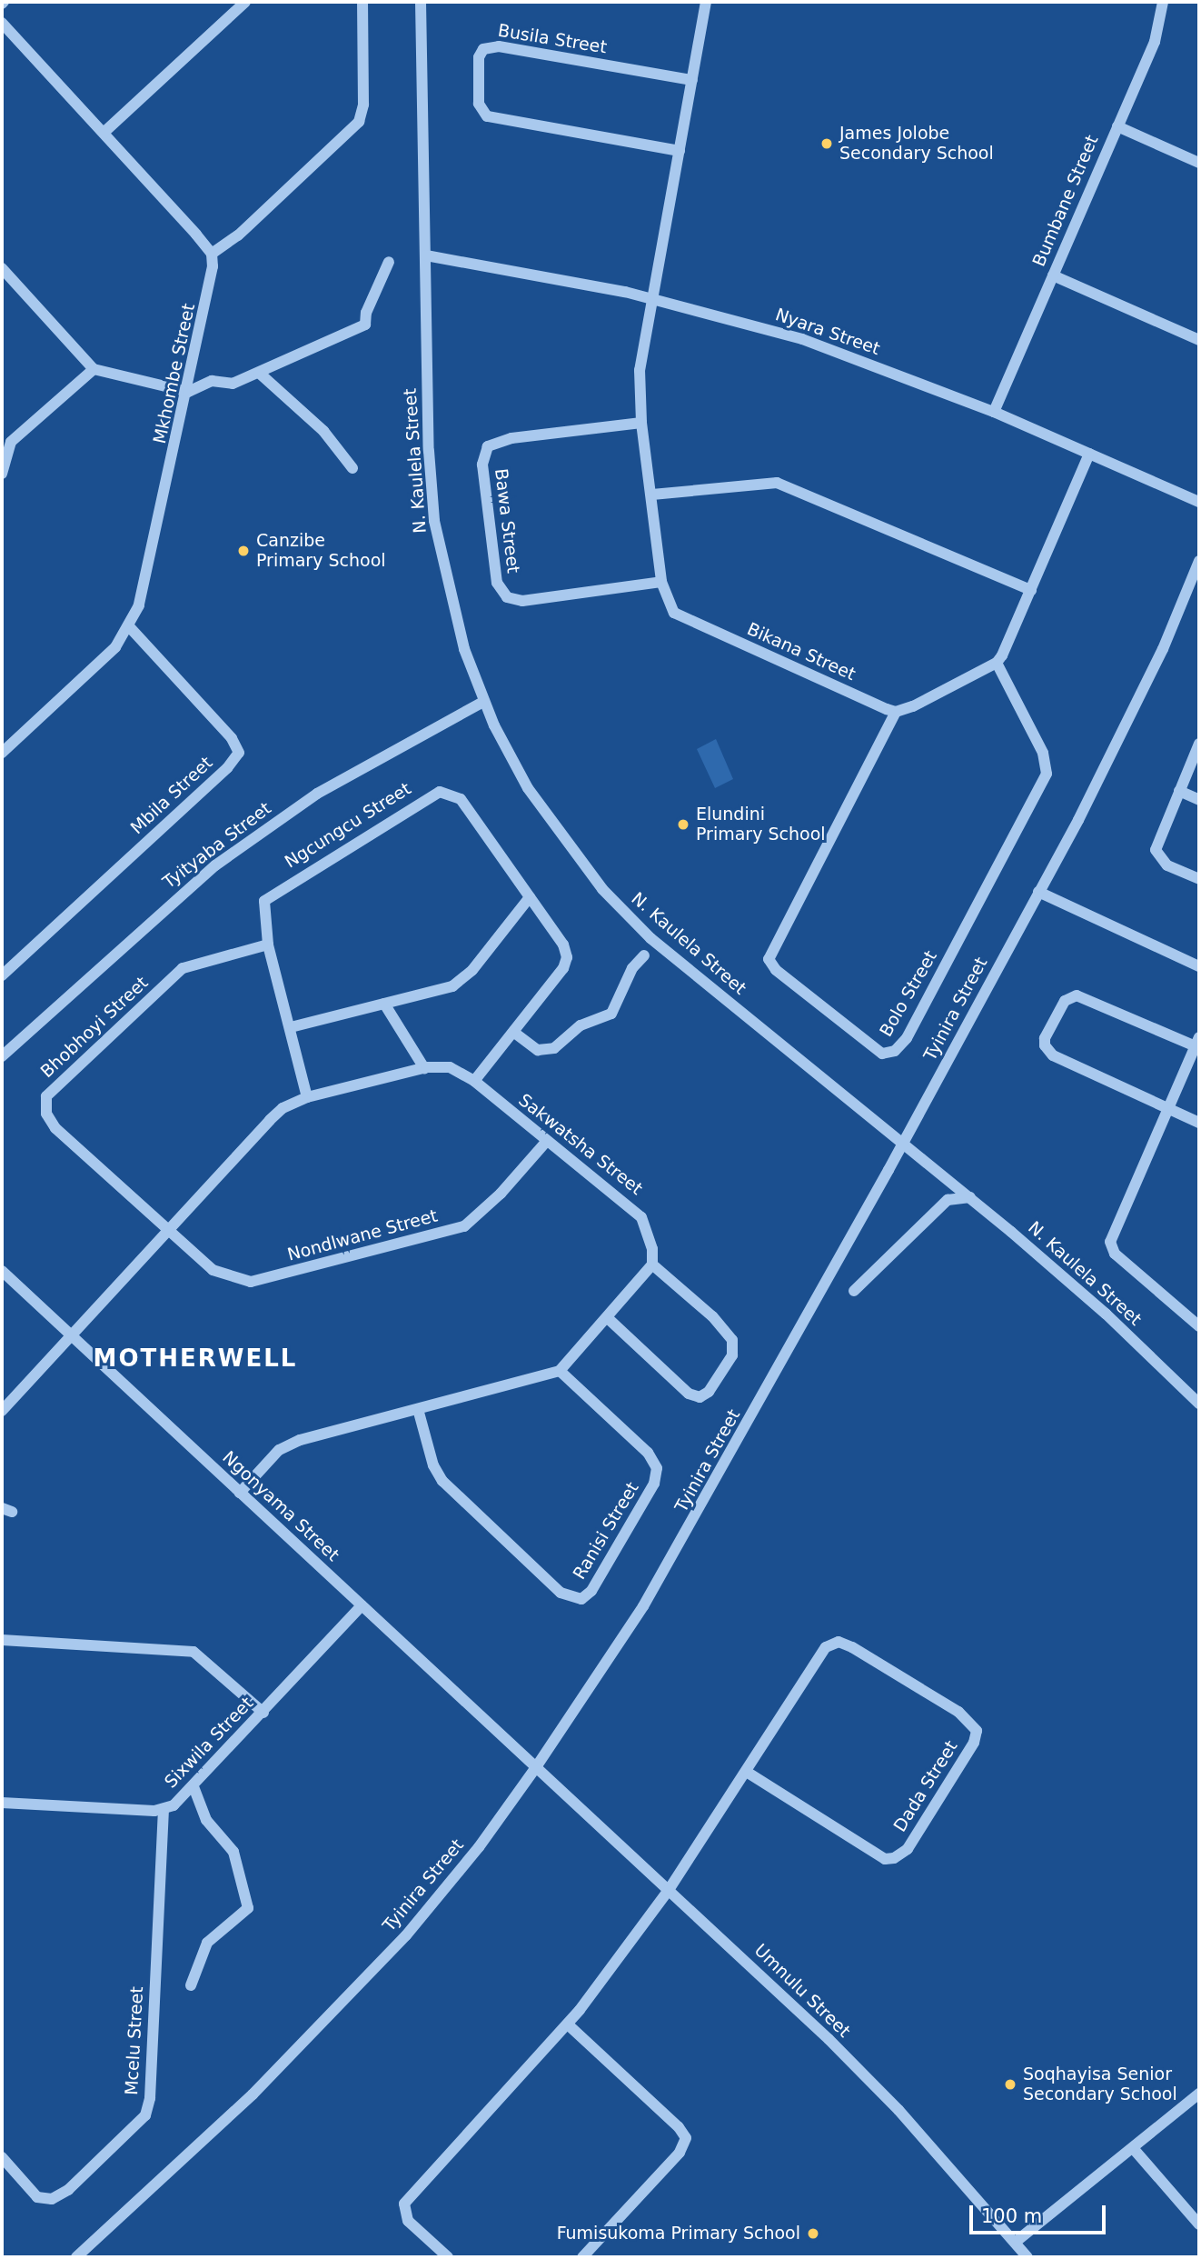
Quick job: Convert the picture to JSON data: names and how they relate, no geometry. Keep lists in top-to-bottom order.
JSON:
{
  "streets": {
    "street": [
      "Busila Street",
      "Bumbane Street",
      "Nyara Street",
      "Mkhombe Street",
      "N. Kaulela Street",
      "Bawa Street",
      "Bikana Street",
      "Mbila Street",
      "Ngcungcu Street",
      "Tyityaba Street",
      "Bolo Street",
      "Tyinira Street",
      "Bhobhoyi Street",
      "Sakwatsha Street",
      "Nondlwane Street",
      "Ngonyama Street",
      "Ranisi Street",
      "Sixwila Street",
      "Dada Street",
      "Umnulu Street",
      "Mcelu Street"
    ]
  },
  "crossings": [
    ["Bumbane Street", "Nyara Street"],
    ["Nyara Street", "N. Kaulela Street"],
    ["Nyara Street", "Bikana Street"],
    ["Mkhombe Street", "Mbila Street"],
    ["N. Kaulela Street", "Tyityaba Street"],
    ["N. Kaulela Street", "Tyinira Street"],
    ["Bawa Street", "Bikana Street"],
    ["Bikana Street", "Bolo Street"],
    ["Ngcungcu Street", "Bhobhoyi Street"],
    ["Ngcungcu Street", "Sakwatsha Street"],
    ["Tyinira Street", "Ngonyama Street"],
    ["Tyinira Street", "Umnulu Street"],
    ["Bhobhoyi Street", "Sakwatsha Street"],
    ["Bhobhoyi Street", "Nondlwane Street"],
    ["Sakwatsha Street", "Nondlwane Street"],
    ["Sakwatsha Street", "Ngonyama Street"],
    ["Ngonyama Street", "Sixwila Street"],
    ["Ngonyama Street", "Umnulu Street"],
    ["Sixwila Street", "Mcelu Street"]
  ],
  "districts": ["MOTHERWELL"],
  "places": [
    "James Jolobe Secondary School",
    "Canzibe Primary School",
    "Elundini Primary School",
    "Soqhayisa Senior Secondary School",
    "Fumisukoma Primary School"
  ],
  "scale_bar": "100 m"
}
